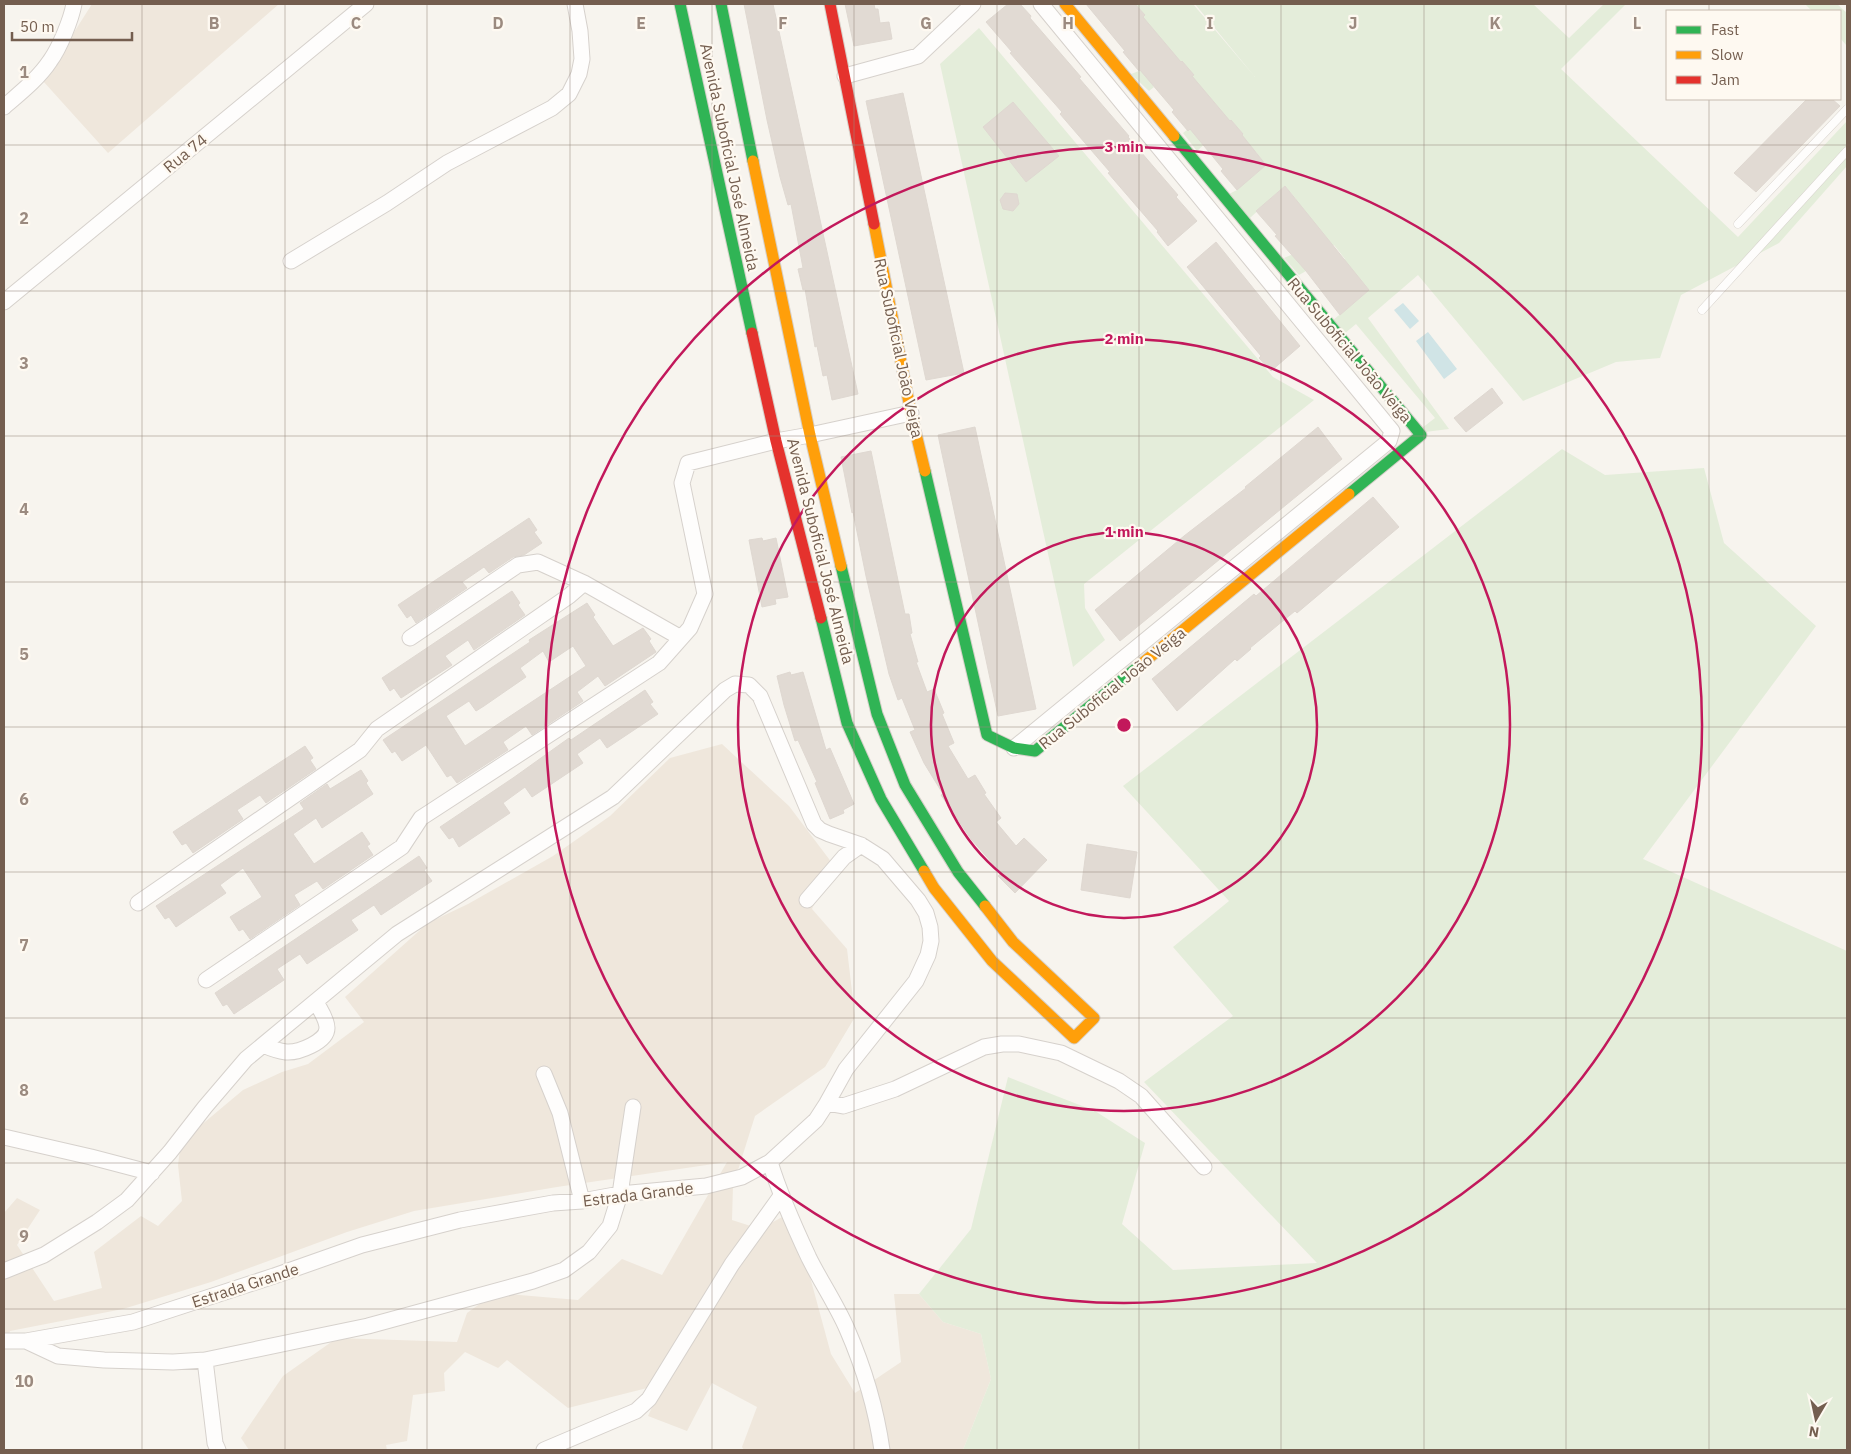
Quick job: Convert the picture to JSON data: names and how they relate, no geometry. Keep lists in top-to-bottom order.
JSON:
{
  "streets": {
    "street": [
      "Rua 74",
      "Avenida Suboficial José Almeida",
      "Rua Suboficial João Veiga",
      "Estrada Grande"
    ]
  },
  "legend": ["Fast", "Slow", "Jam"],
  "scale_bar": "50 m",
  "north": "bottom",
  "grid": {
    "columns": [
      "B",
      "C",
      "D",
      "E",
      "F",
      "G",
      "H",
      "I",
      "J",
      "K",
      "L"
    ],
    "rows": [
      "1",
      "2",
      "3",
      "4",
      "5",
      "6",
      "7",
      "8",
      "9",
      "10"
    ]
  },
  "rings": ["3 min", "2 min", "1 min"]
}
